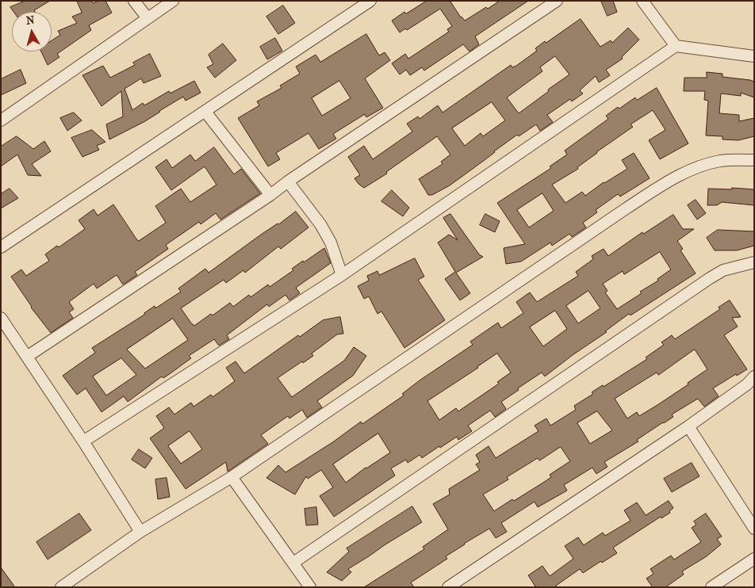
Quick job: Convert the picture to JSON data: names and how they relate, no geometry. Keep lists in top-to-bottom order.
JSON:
{
  "north": "top"
}
